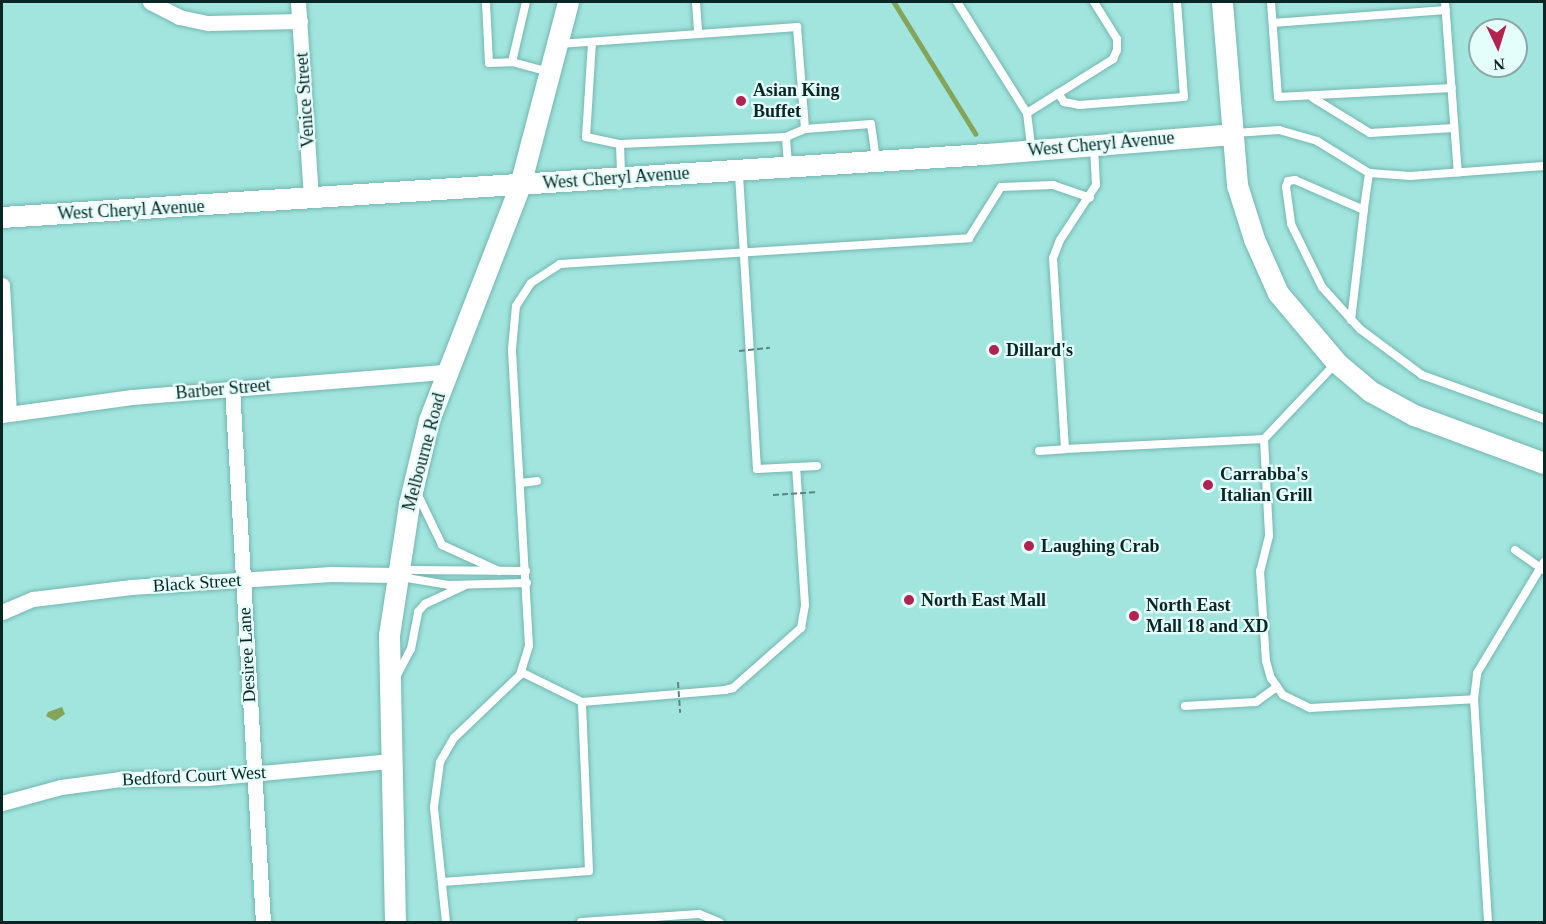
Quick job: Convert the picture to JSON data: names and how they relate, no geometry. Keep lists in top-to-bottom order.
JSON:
{
  "streets": {
    "street": [
      "Venice Street",
      "West Cheryl Avenue",
      "Barber Street",
      "Melbourne Road",
      "Black Street",
      "Desiree Lane",
      "Bedford Court West"
    ]
  },
  "crossings": [
    ["Venice Street", "West Cheryl Avenue"],
    ["West Cheryl Avenue", "Melbourne Road"],
    ["Barber Street", "Melbourne Road"],
    ["Barber Street", "Desiree Lane"],
    ["Melbourne Road", "Black Street"],
    ["Melbourne Road", "Bedford Court West"],
    ["Black Street", "Desiree Lane"],
    ["Desiree Lane", "Bedford Court West"]
  ],
  "places": [
    "Asian King Buffet",
    "Dillard's",
    "Carrabba's Italian Grill",
    "Laughing Crab",
    "North East Mall",
    "North East Mall 18 and XD"
  ],
  "north": "bottom"
}
